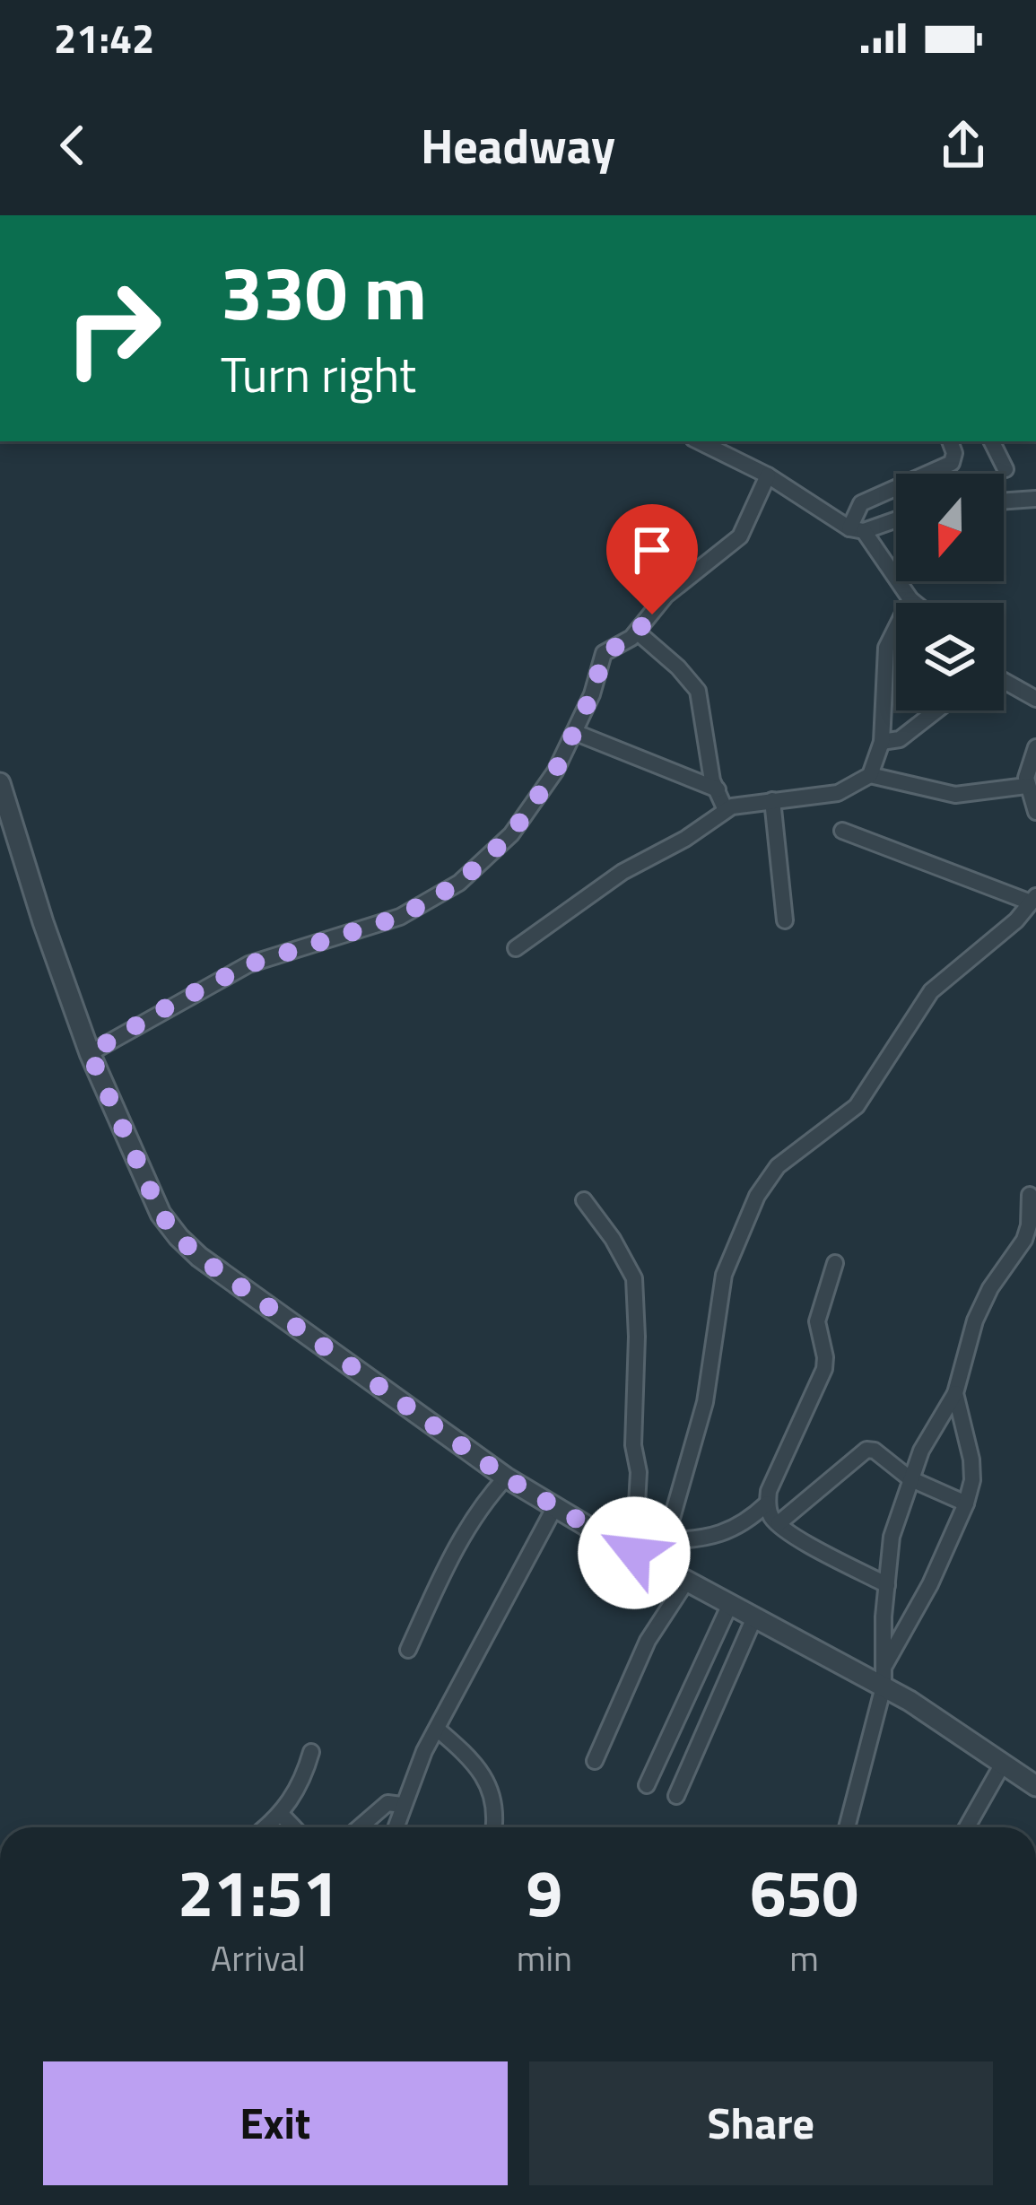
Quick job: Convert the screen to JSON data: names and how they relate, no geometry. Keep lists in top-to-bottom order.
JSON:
{
  "north": "bottom",
  "page": {
    "status": "21:42",
    "header": "Headway",
    "turn": ["330 m", "Turn right"],
    "eta": [
      "21:51",
      "Arrival",
      "9",
      "min",
      "650",
      "m"
    ],
    "buttons": ["Exit", "Share"]
  }
}
